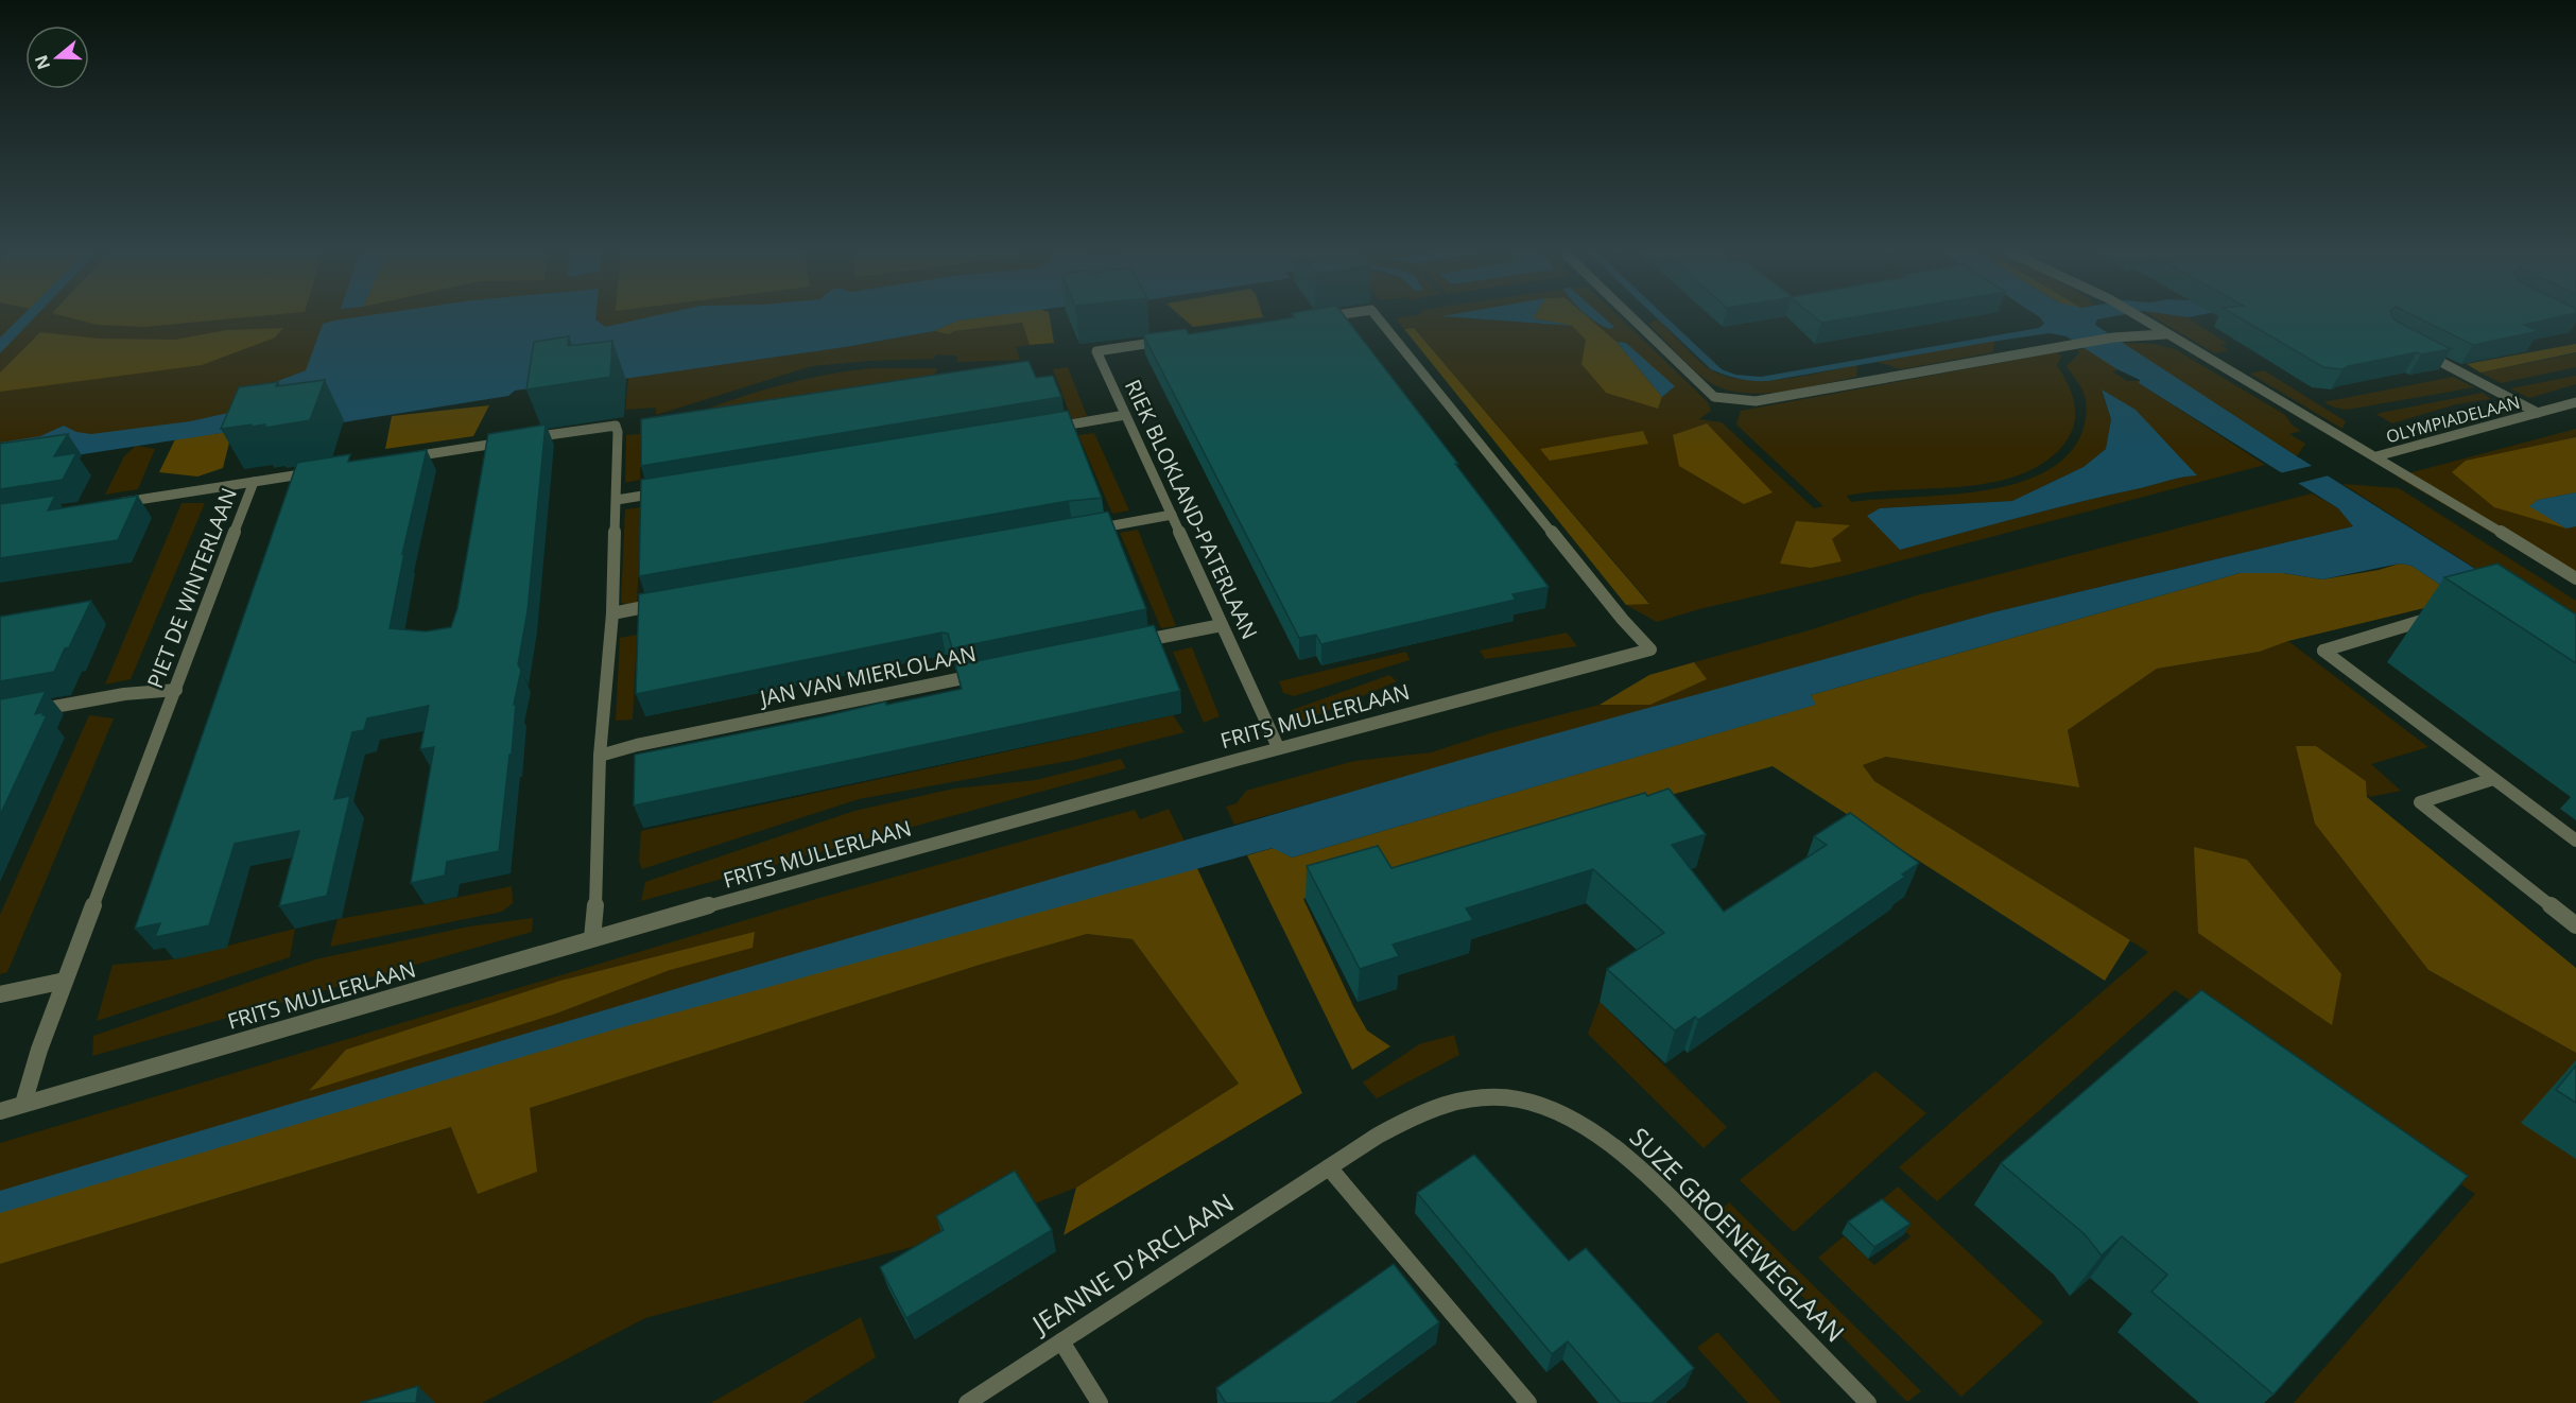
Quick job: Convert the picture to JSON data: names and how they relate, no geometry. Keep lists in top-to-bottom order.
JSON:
{
  "streets": {
    "street": [
      "OLYMPIADELAAN",
      "RIEK BLOKLAND-PATERLAAN",
      "PIET DE WINTERLAAN",
      "JAN VAN MIERLOLAAN",
      "FRITS MULLERLAAN",
      "SUZE GROENEWEGLAAN",
      "JEANNE D'ARCLAAN"
    ]
  },
  "crossings": [
    ["RIEK BLOKLAND-PATERLAAN", "FRITS MULLERLAAN"],
    ["PIET DE WINTERLAAN", "FRITS MULLERLAAN"],
    ["SUZE GROENEWEGLAAN", "JEANNE D'ARCLAAN"]
  ],
  "north": "left"
}
